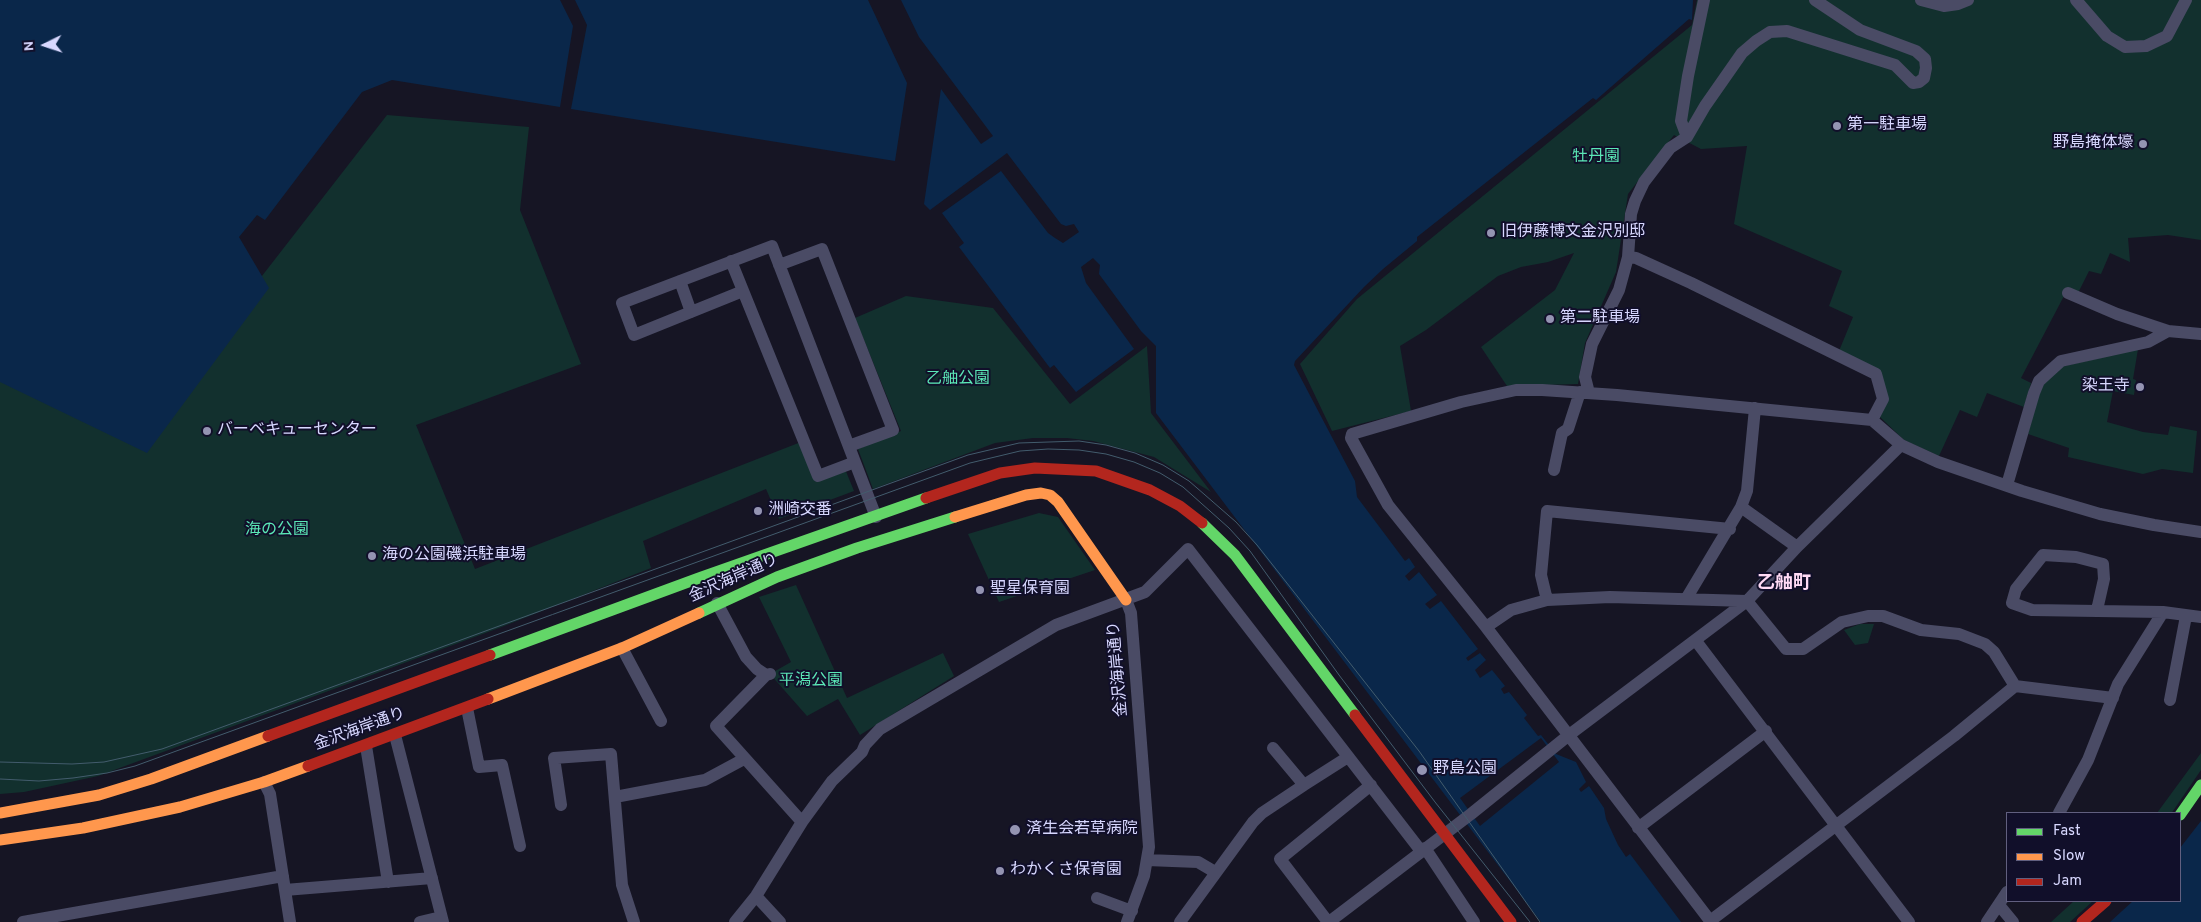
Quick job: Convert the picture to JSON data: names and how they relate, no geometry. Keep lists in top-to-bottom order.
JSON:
{
  "streets": {
    "street": ["金沢海岸通り"]
  },
  "districts": ["乙舳町"],
  "parks": [
    "牡丹園",
    "乙舳公園",
    "海の公園",
    "平潟公園"
  ],
  "places": [
    "第一駐車場",
    "野島掩体壕",
    "旧伊藤博文金沢別邸",
    "第二駐車場",
    "染王寺",
    "バーベキューセンター",
    "洲崎交番",
    "海の公園磯浜駐車場",
    "聖星保育園",
    "野島公園",
    "済生会若草病院",
    "わかくさ保育園"
  ],
  "legend": ["Fast", "Slow", "Jam"],
  "north": "left"
}
